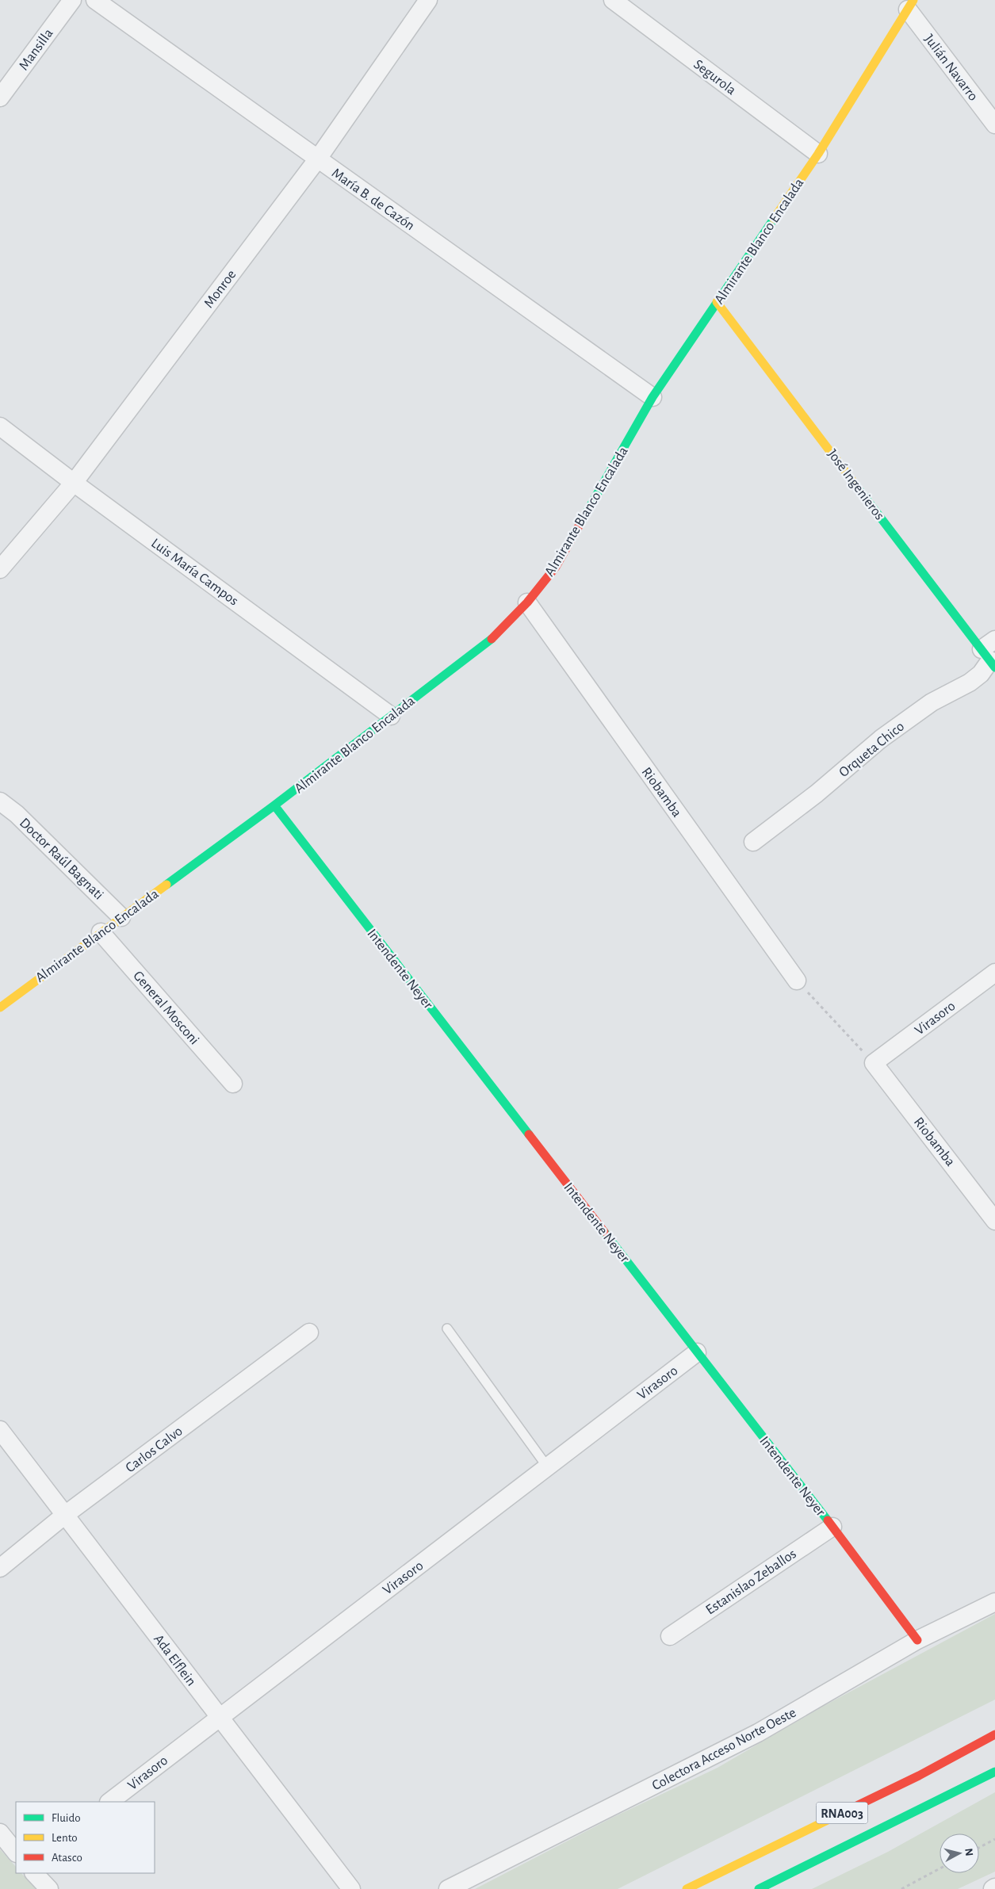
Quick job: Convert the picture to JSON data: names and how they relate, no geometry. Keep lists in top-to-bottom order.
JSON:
{
  "streets": {
    "main road": [
      "Almirante Blanco Encalada",
      "José Ingenieros",
      "Intendente Neyer",
      "RNA003"
    ],
    "street": [
      "Mansilla",
      "Julián Navarro",
      "Segurola",
      "María B. de Cazón",
      "Monroe",
      "Luis María Campos",
      "Orqueta Chico",
      "Riobamba",
      "Doctor Raúl Bagnati",
      "General Mosconi",
      "Virasoro",
      "Carlos Calvo",
      "Estanislao Zeballos",
      "Ada Elflein",
      "Colectora Acceso Norte Oeste"
    ]
  },
  "crossings": [
    ["Julián Navarro", "Almirante Blanco Encalada"],
    ["Segurola", "Almirante Blanco Encalada"],
    ["María B. de Cazón", "Almirante Blanco Encalada"],
    ["María B. de Cazón", "Monroe"],
    ["Almirante Blanco Encalada", "José Ingenieros"],
    ["Almirante Blanco Encalada", "Luis María Campos"],
    ["Almirante Blanco Encalada", "Riobamba"],
    ["Almirante Blanco Encalada", "Doctor Raúl Bagnati"],
    ["Almirante Blanco Encalada", "Intendente Neyer"],
    ["Almirante Blanco Encalada", "General Mosconi"],
    ["Monroe", "Luis María Campos"],
    ["José Ingenieros", "Orqueta Chico"],
    ["Riobamba", "Virasoro"],
    ["Intendente Neyer", "Virasoro"],
    ["Intendente Neyer", "Estanislao Zeballos"],
    ["Intendente Neyer", "Colectora Acceso Norte Oeste"],
    ["Virasoro", "Ada Elflein"],
    ["Carlos Calvo", "Ada Elflein"]
  ],
  "legend": ["Fluido", "Lento", "Atasco"],
  "north": "right"
}
